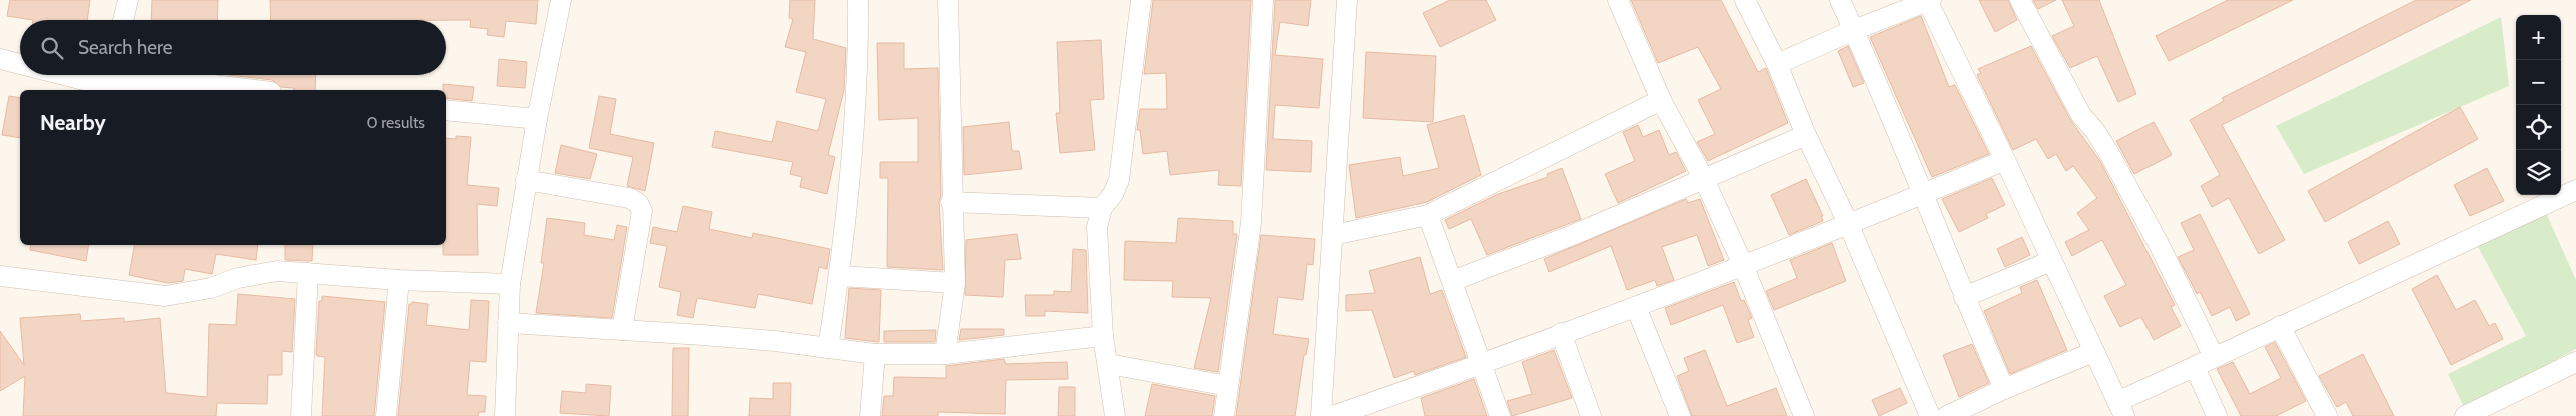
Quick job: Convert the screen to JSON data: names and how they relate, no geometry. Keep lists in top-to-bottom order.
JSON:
{
  "page": {
    "map_buttons": ["+", "−"],
    "search": "Search here",
    "heading": ["Nearby", "0 results"]
  }
}
